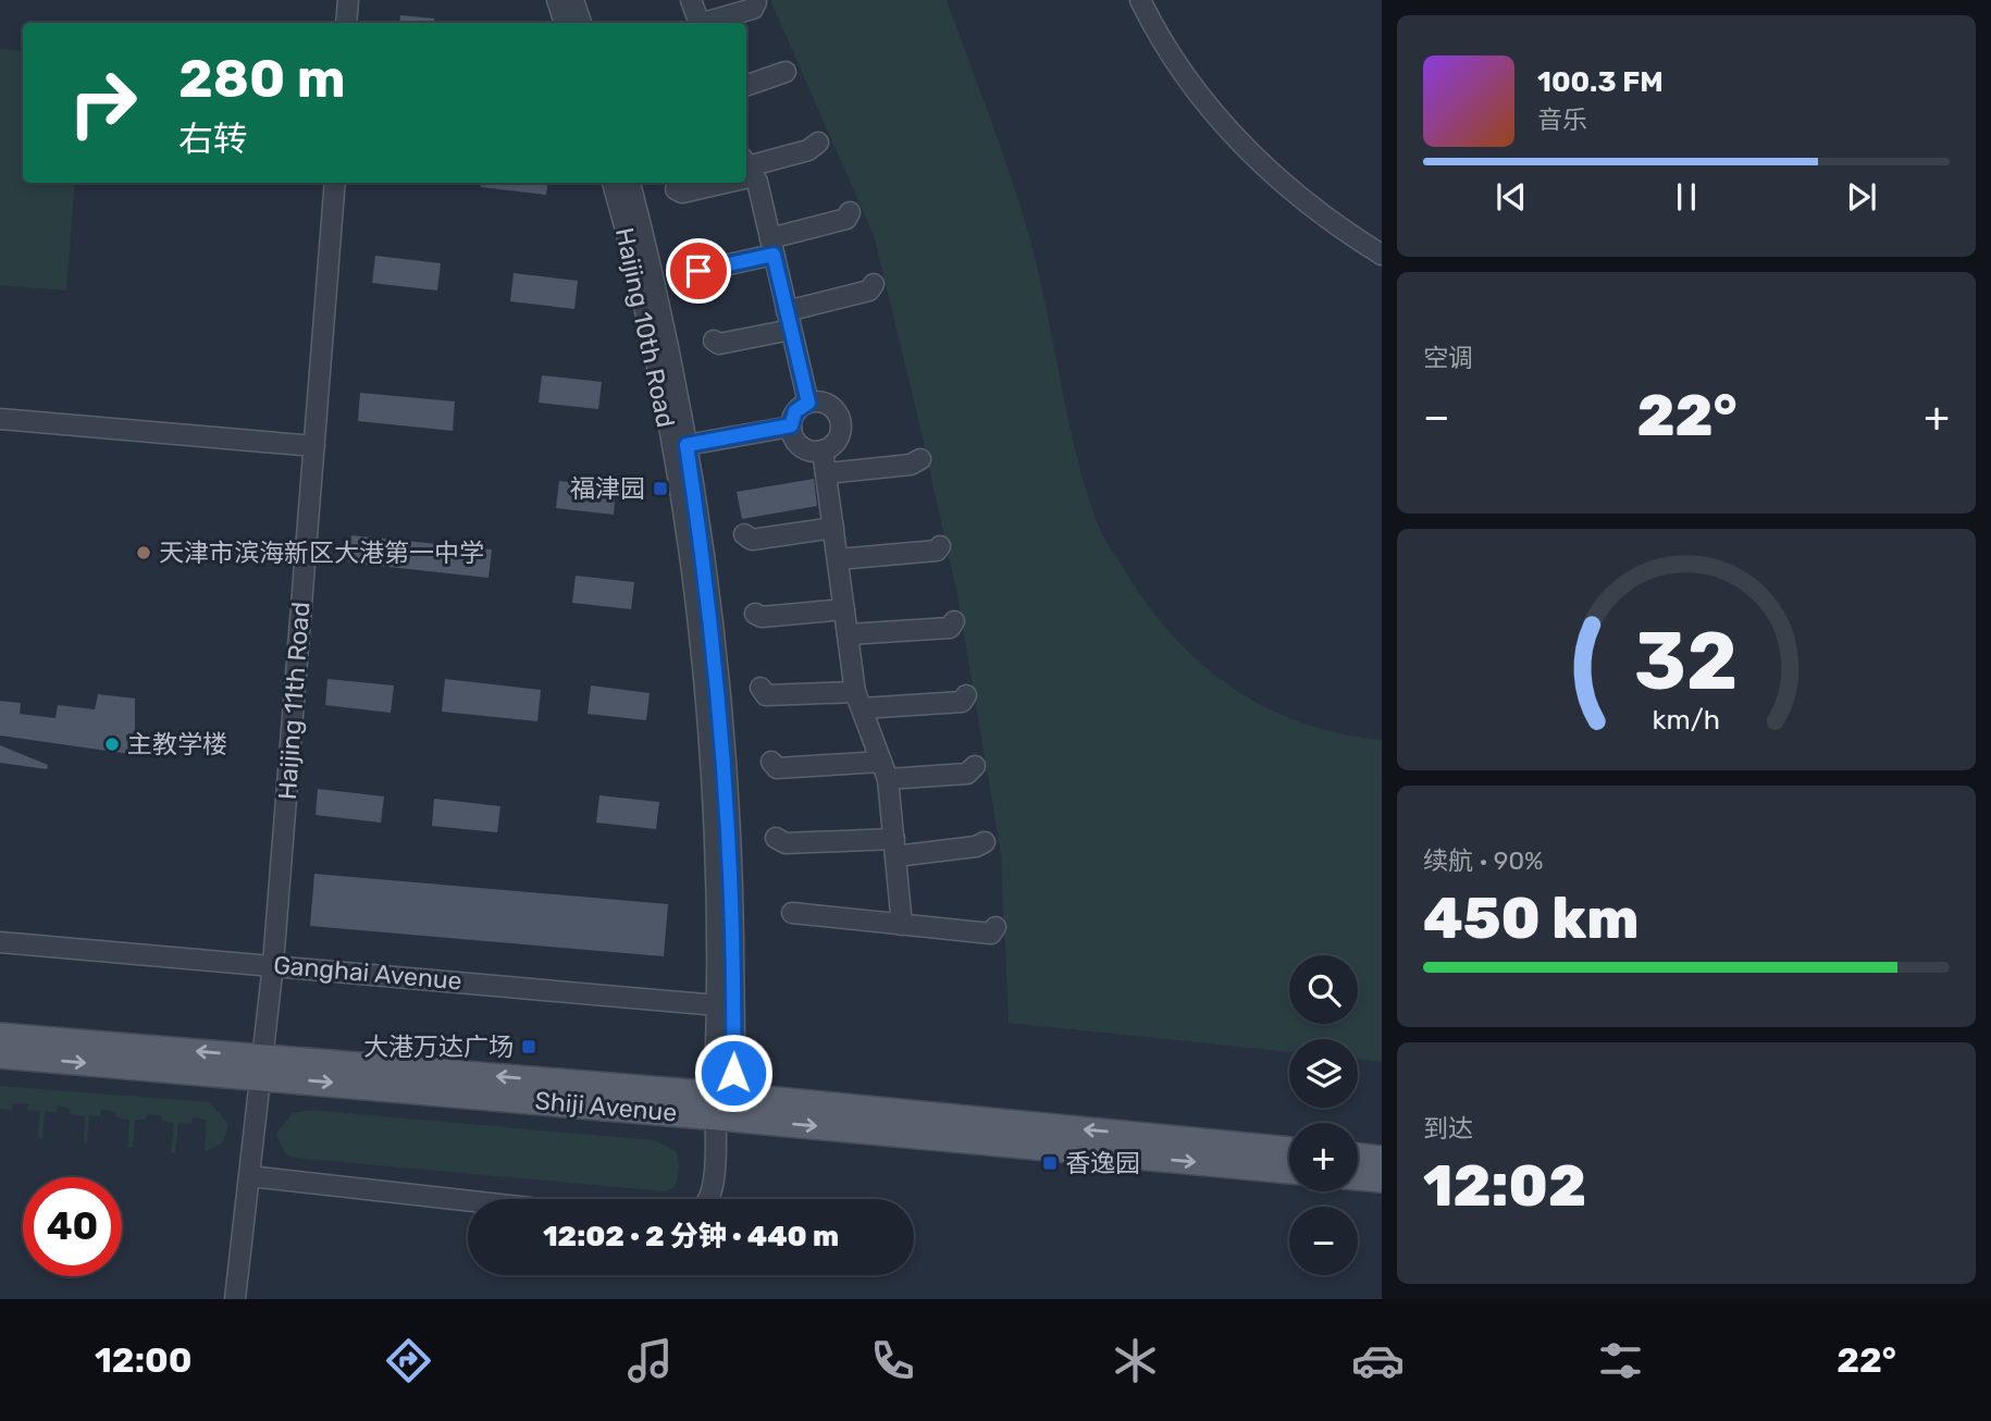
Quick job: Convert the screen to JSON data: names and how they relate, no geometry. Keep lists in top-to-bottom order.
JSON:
{
  "streets": {
    "main road": ["Shiji Avenue"],
    "street": ["Haijing 10th Road", "Haijing 11th Road", "Ganghai Avenue"]
  },
  "crossings": [
    ["Haijing 10th Road", "Ganghai Avenue"],
    ["Haijing 10th Road", "Shiji Avenue"],
    ["Haijing 11th Road", "Ganghai Avenue"],
    ["Haijing 11th Road", "Shiji Avenue"]
  ],
  "places": {
    "transit": ["福津园", "大港万达广场", "香逸园"],
    "other": ["天津市滨海新区大港第一中学", "主教学楼"]
  },
  "page": {
    "turn": ["280 m", "右转"],
    "song": ["100.3 FM", "音乐"],
    "tile": [
      "空调",
      ["续航 · 90%", "450 km"],
      ["到达", "12:02"]
    ],
    "heat": ["−", "22°", "+"],
    "map_buttons": ["+", "−"],
    "limit": "40",
    "trip": "12:02 · 2 分钟 · 440 m",
    "tabs": ["12:00", "22°"],
    "gauge": ["32", "km/h"]
  }
}
